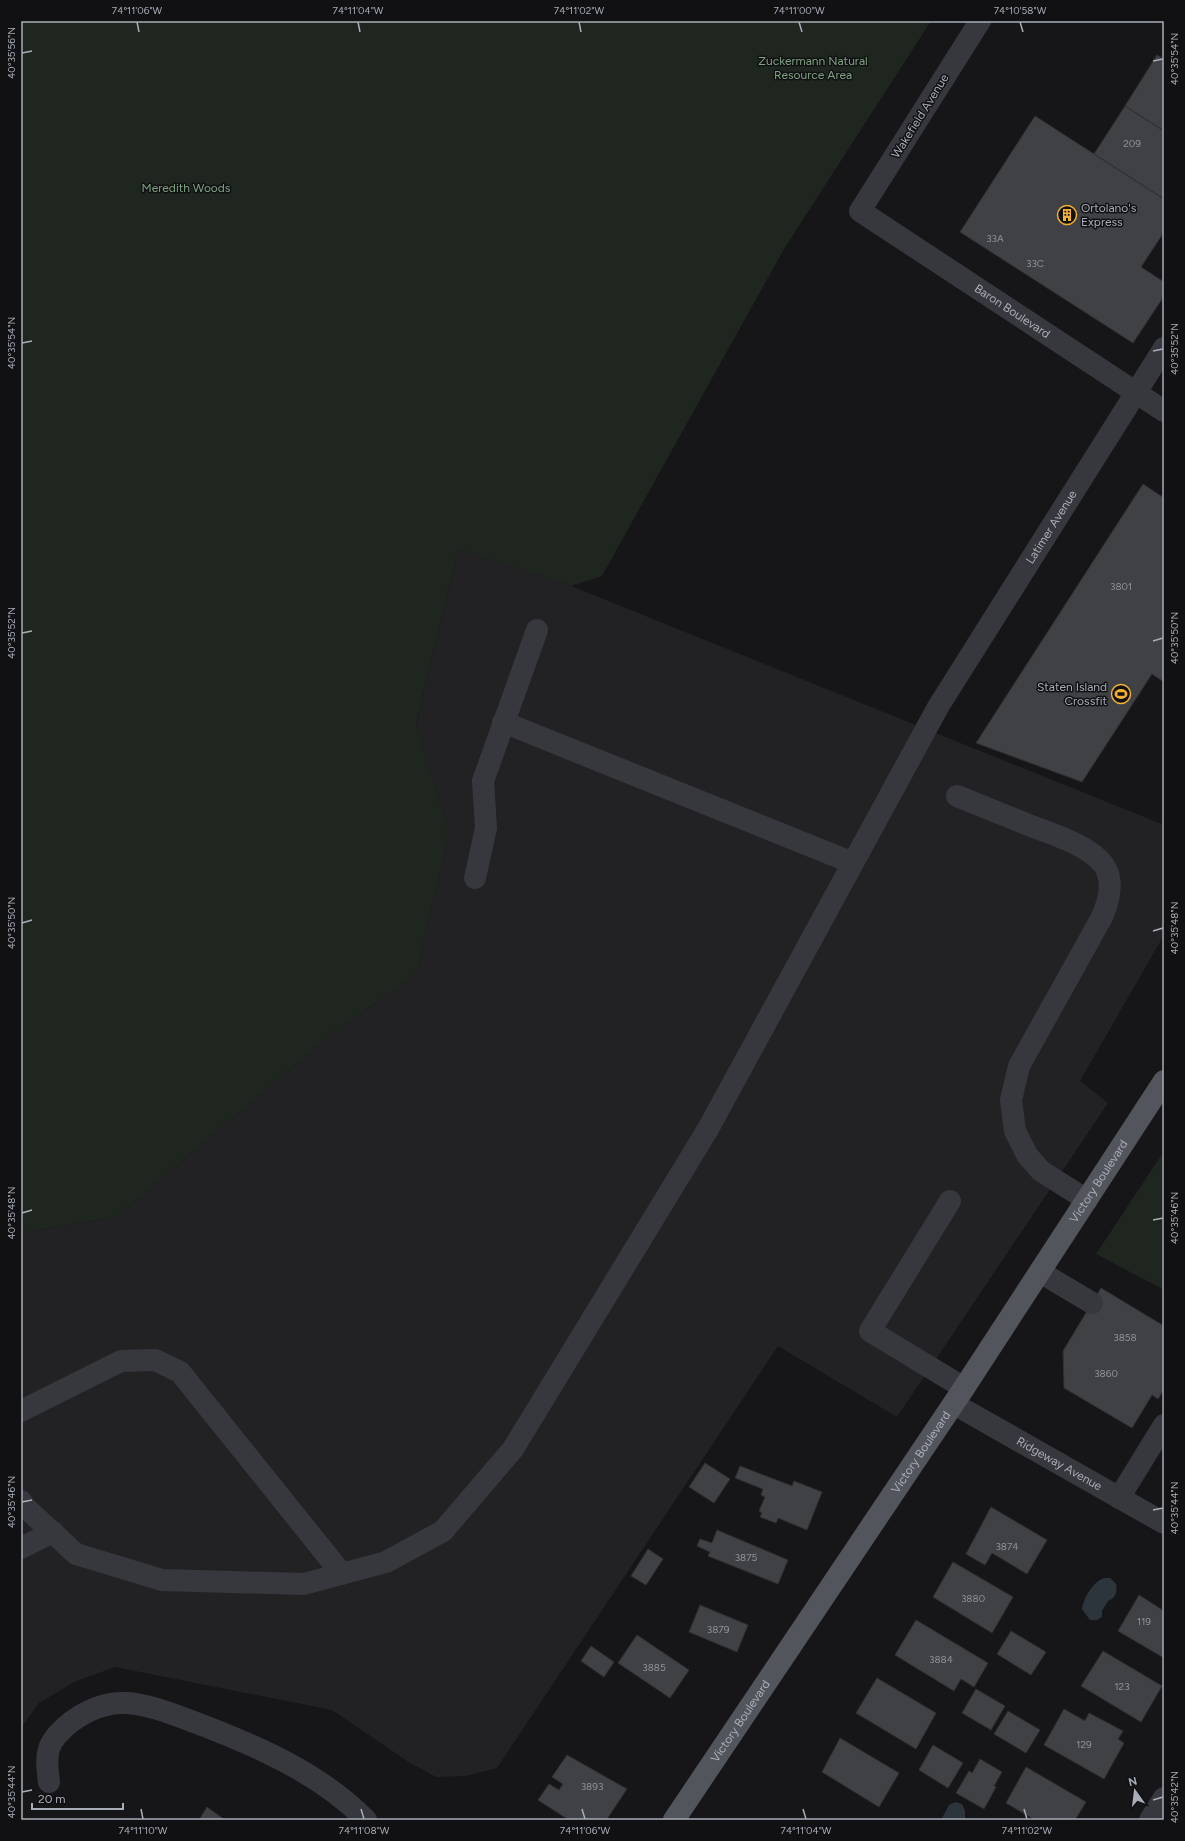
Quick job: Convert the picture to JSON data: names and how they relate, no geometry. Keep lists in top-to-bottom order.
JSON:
{
  "streets": {
    "main road": ["Victory Boulevard"],
    "street": [
      "Wakefield Avenue",
      "Baron Boulevard",
      "Latimer Avenue",
      "Ridgeway Avenue"
    ]
  },
  "crossings": [
    ["Wakefield Avenue", "Baron Boulevard"],
    ["Baron Boulevard", "Latimer Avenue"],
    ["Victory Boulevard", "Ridgeway Avenue"]
  ],
  "parks": ["Zuckermann Natural Resource Area", "Meredith Woods"],
  "places": {
    "building": ["Ortolano's Express"],
    "sports": ["Staten Island Crossfit"]
  },
  "house_numbers": [
    "209",
    "33A",
    "33C",
    "3801",
    "3858",
    "3860",
    "3874",
    "3875",
    "3880",
    "119",
    "3879",
    "3884",
    "3885",
    "123",
    "129",
    "3893"
  ],
  "scale_bar": "20 m",
  "north": "top",
  "coordinates": [
    "74°11'06\"W",
    "74°11'04\"W",
    "74°11'02\"W",
    "74°11'00\"W",
    "74°10'58\"W",
    "40°35'56\"N",
    "40°35'54\"N",
    "40°35'52\"N",
    "40°35'50\"N",
    "40°35'48\"N",
    "40°35'46\"N",
    "40°35'44\"N",
    "40°35'42\"N",
    "74°11'10\"W",
    "74°11'08\"W"
  ]
}
